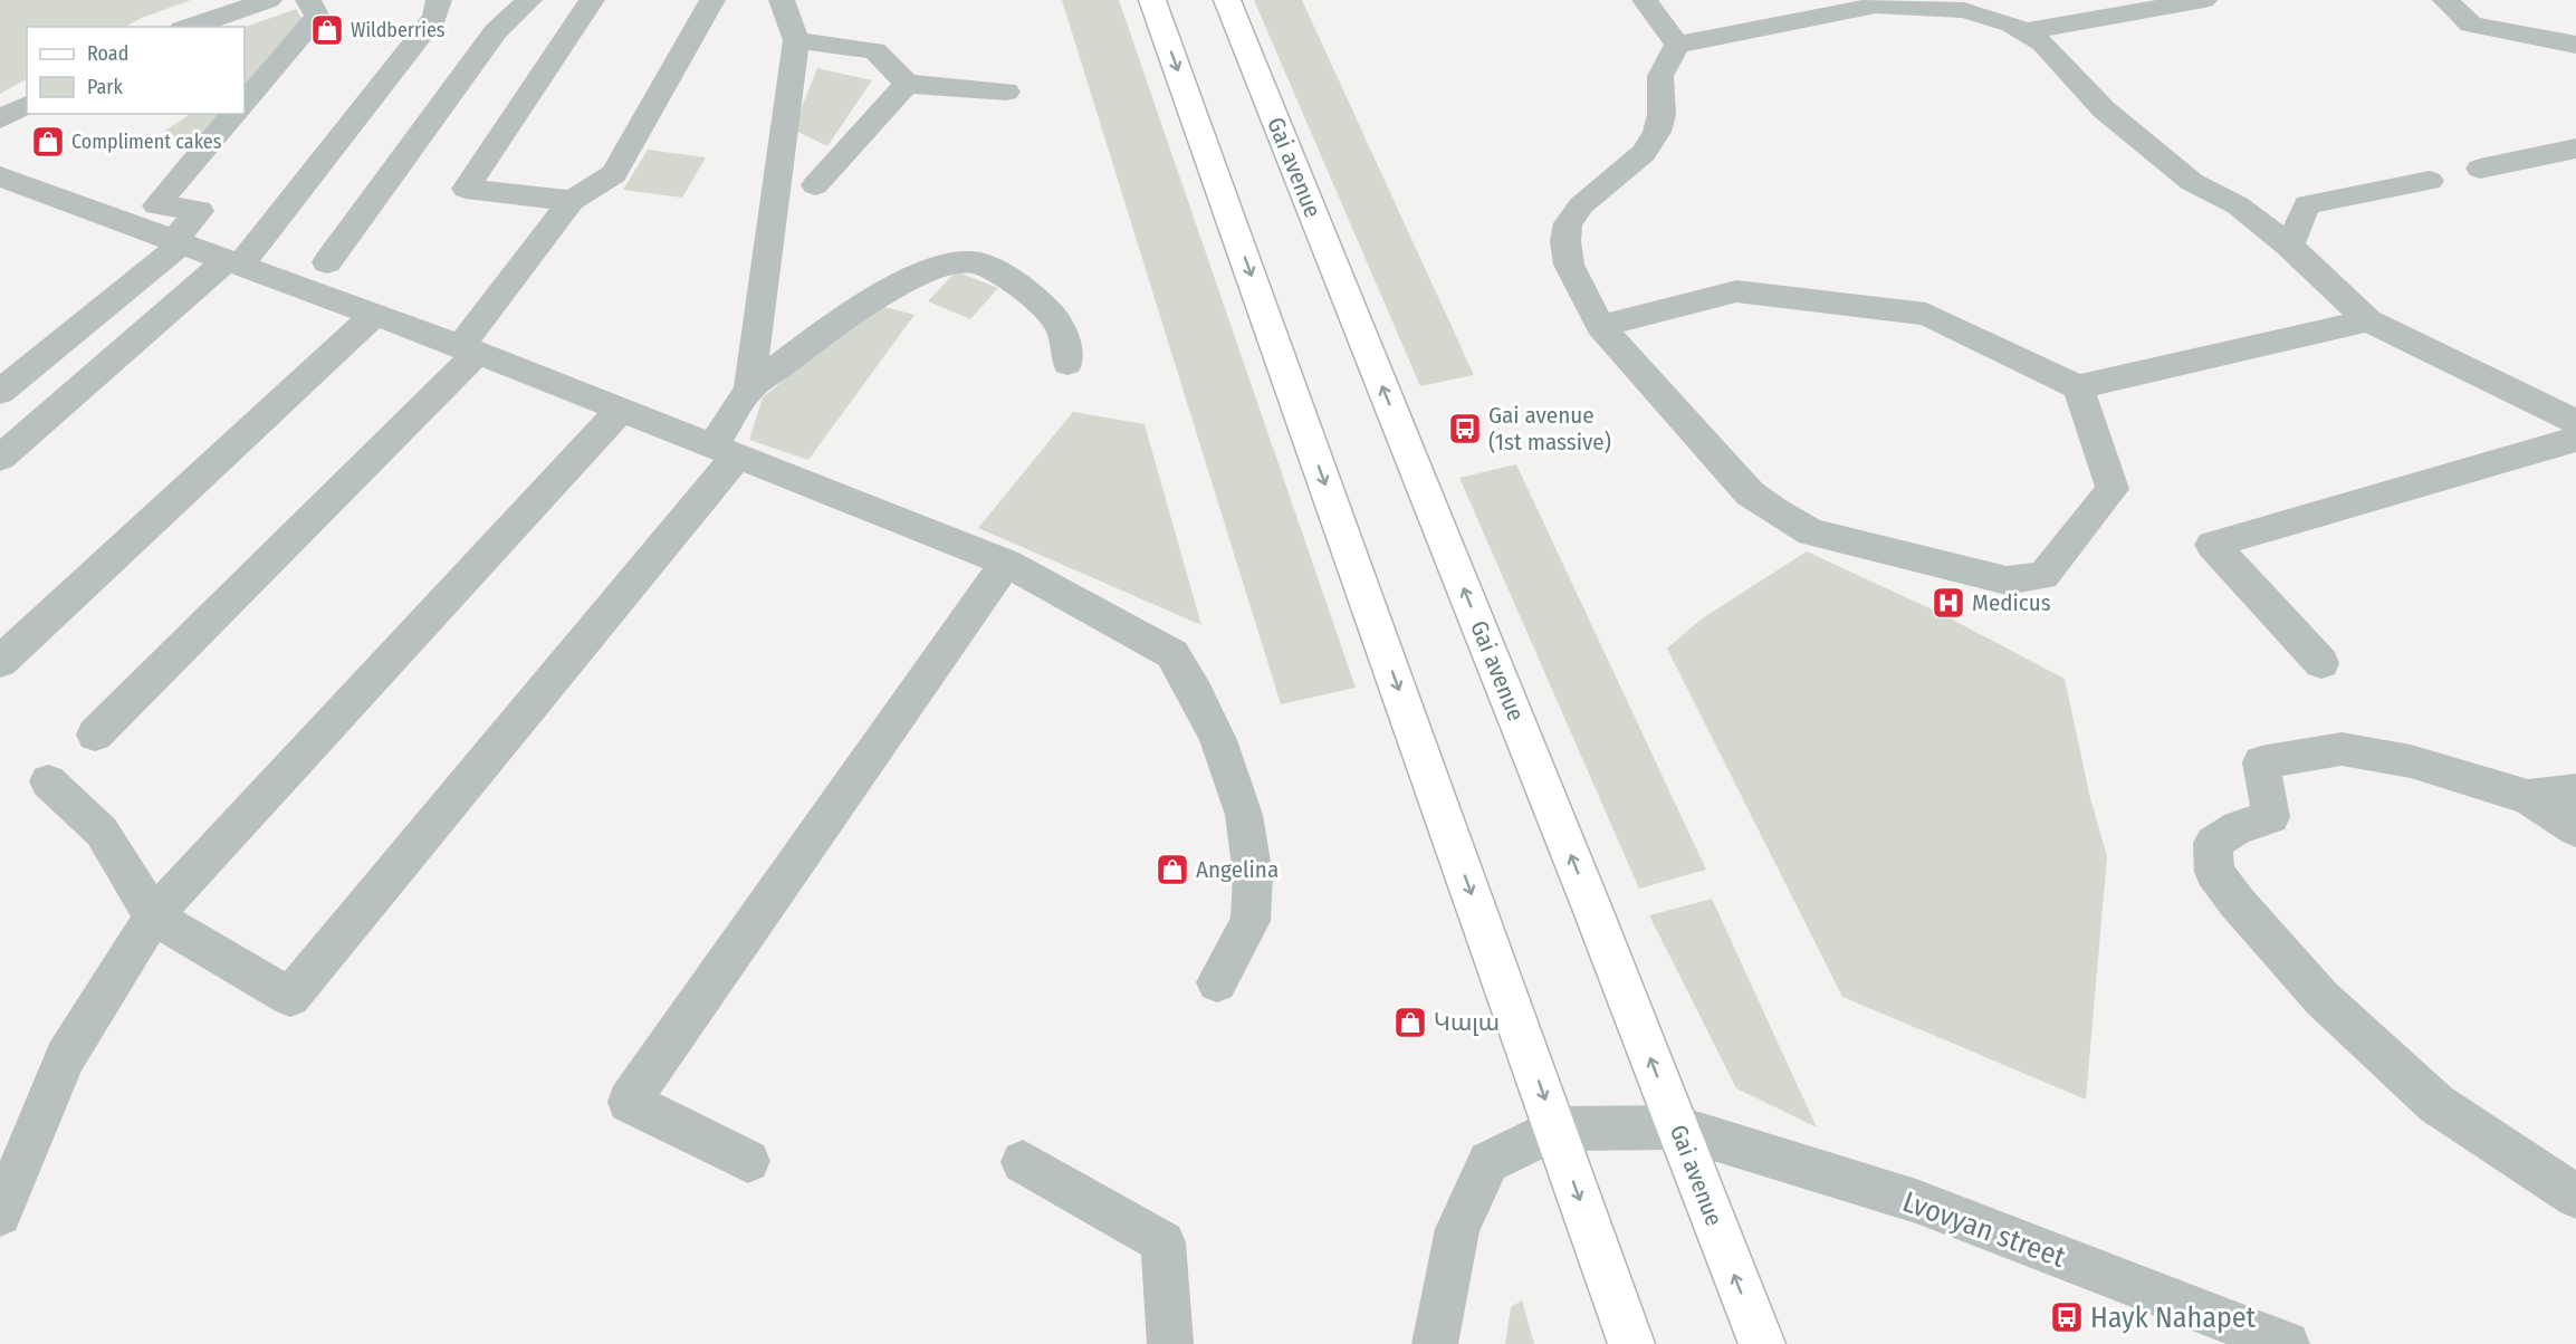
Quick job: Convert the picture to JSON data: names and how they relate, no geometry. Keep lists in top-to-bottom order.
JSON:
{
  "streets": {
    "main road": ["Gai avenue"],
    "street": ["Lvovyan street"]
  },
  "crossings": [
    ["Gai avenue", "Lvovyan street"]
  ],
  "places": {
    "shop": [
      "Wildberries",
      "Compliment cakes",
      "Angelina",
      "Կալա"
    ],
    "bus stop": ["Gai avenue (1st massive)", "Hayk Nahapet"],
    "hospital": ["Medicus"]
  },
  "legend": ["Road", "Park"]
}
